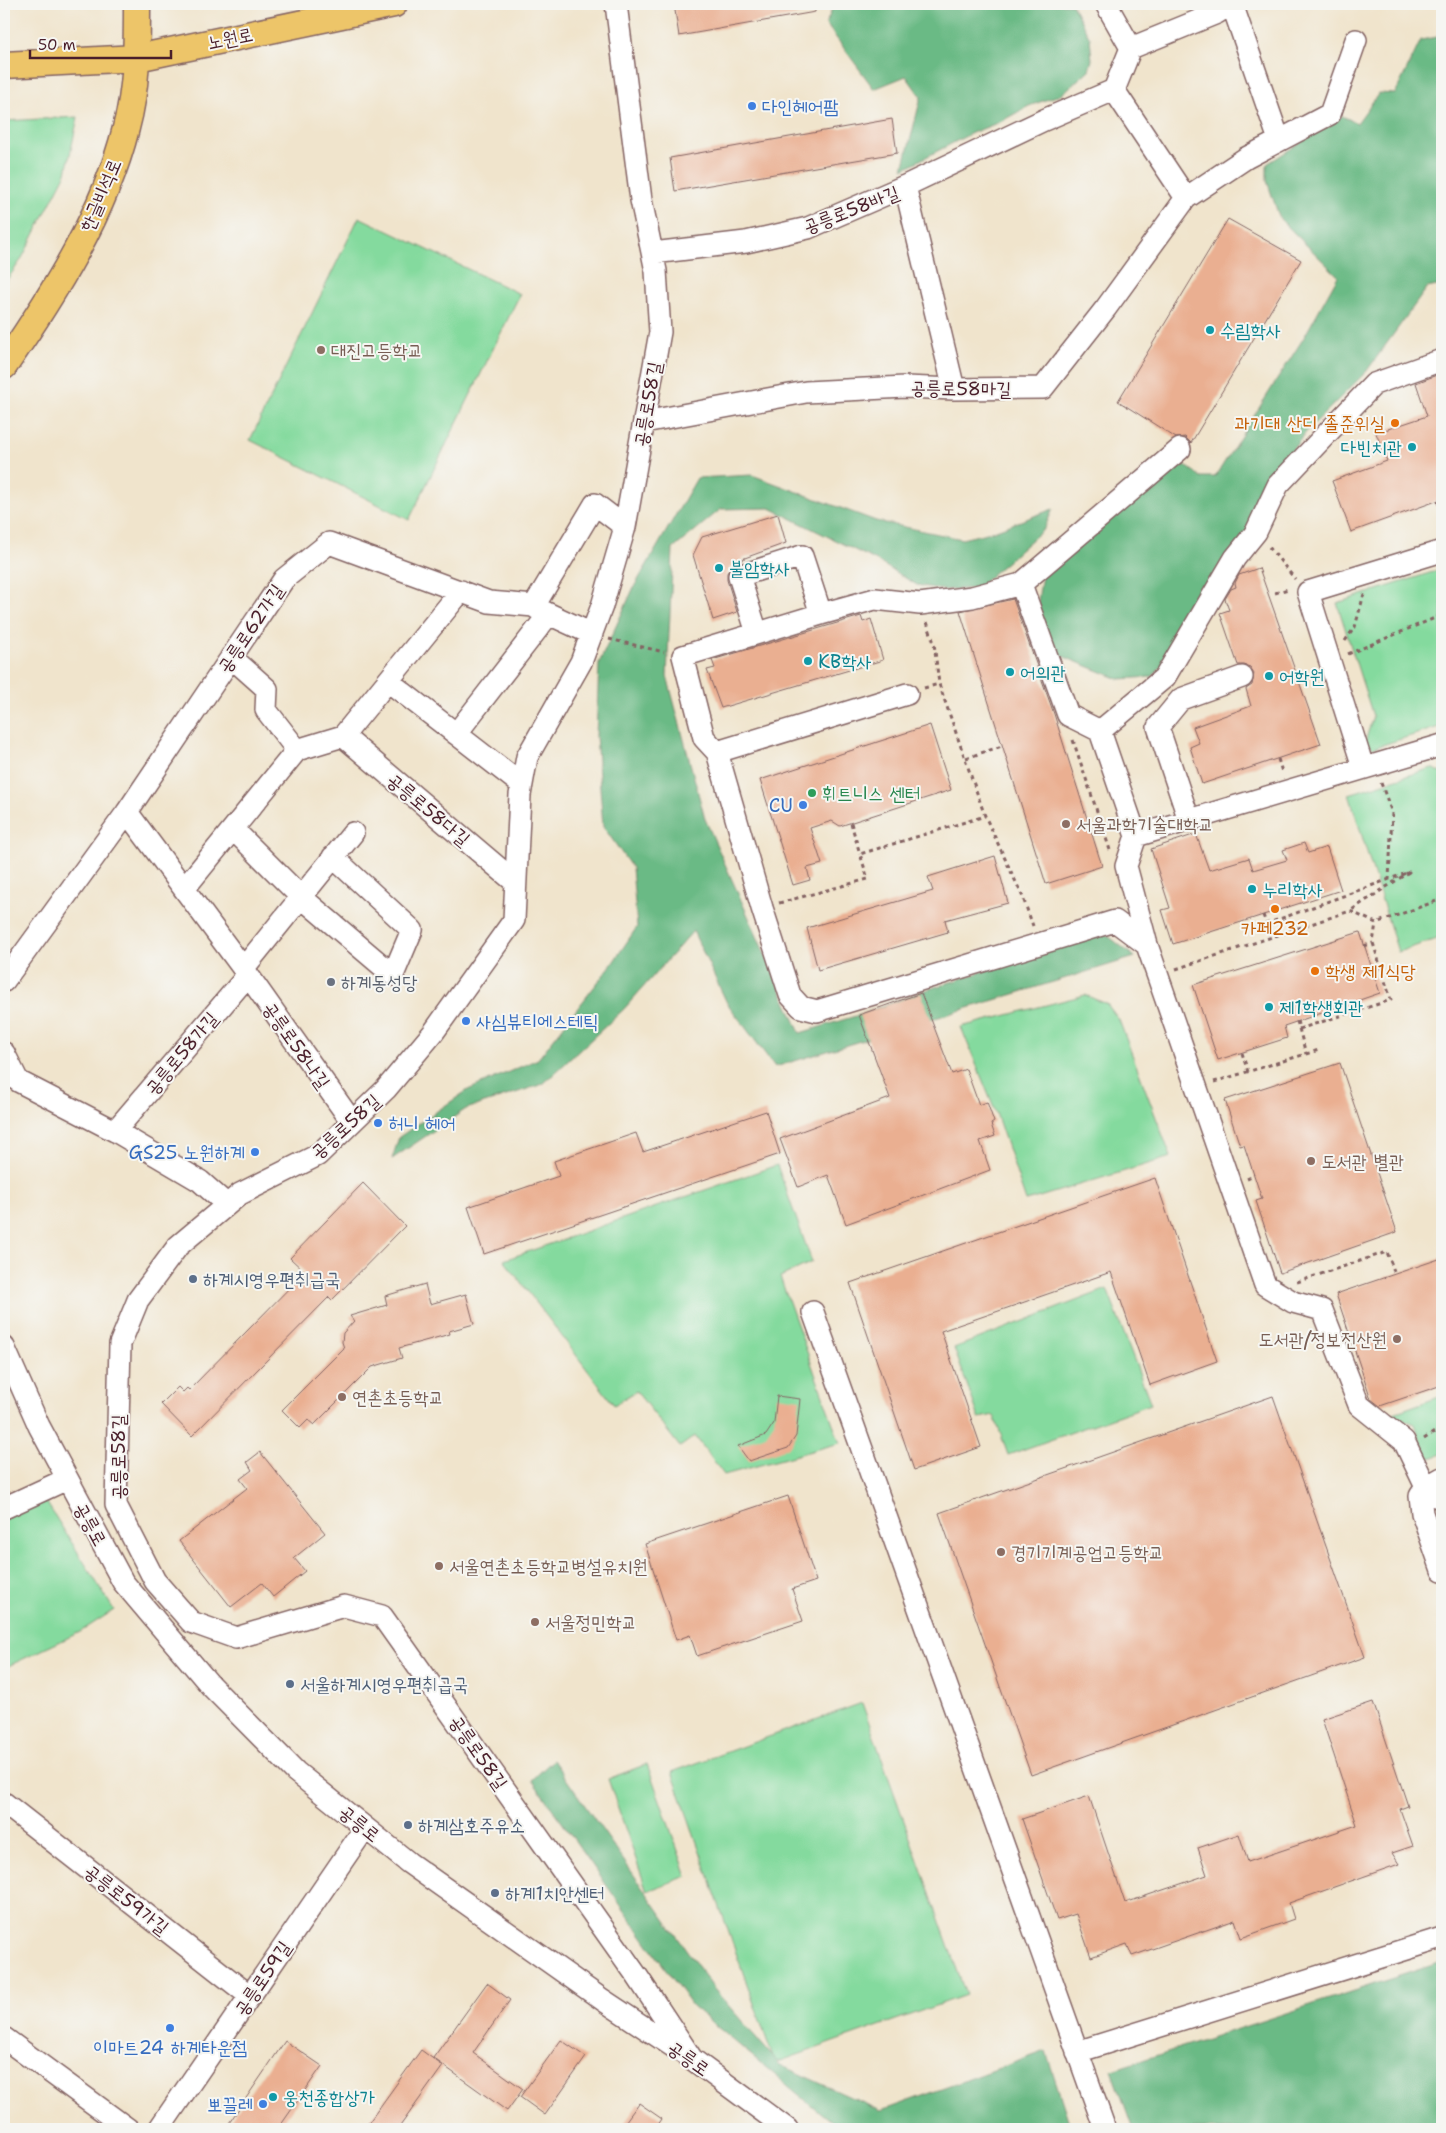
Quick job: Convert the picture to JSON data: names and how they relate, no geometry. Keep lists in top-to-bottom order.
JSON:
{
  "streets": {
    "main road": ["노원로", "한글비석로"],
    "street": [
      "공릉로58바길",
      "공릉로58마길",
      "공릉로58길",
      "공릉로62가길",
      "공릉로58다길",
      "공릉로58나길",
      "공릉로58가길",
      "공릉로",
      "공릉로59가길",
      "공릉로59길"
    ]
  },
  "crossings": [
    ["노원로", "한글비석로"],
    ["공릉로58바길", "공릉로58마길"],
    ["공릉로58바길", "공릉로58길"],
    ["공릉로58마길", "공릉로58길"],
    ["공릉로58길", "공릉로62가길"],
    ["공릉로58길", "공릉로58다길"],
    ["공릉로58길", "공릉로58나길"],
    ["공릉로58길", "공릉로"],
    ["공릉로62가길", "공릉로58나길"],
    ["공릉로58나길", "공릉로58가길"],
    ["공릉로", "공릉로59길"],
    ["공릉로59가길", "공릉로59길"]
  ],
  "places": [
    "다인헤어팜",
    "수림학사",
    "대진고등학교",
    "과기대 산디 졸준위실",
    "다빈치관",
    "불암학사",
    "KB학사",
    "어의관",
    "어학원",
    "휘트니스 센터",
    "CU",
    "서울과학기술대학교",
    "누리학사",
    "카페232",
    "학생 제1식당",
    "하계동성당",
    "제1학생회관",
    "사심뷰티에스테틱",
    "허니 헤어",
    "GS25 노원하계",
    "도서관 별관",
    "하계시영우편취급국",
    "도서관/정보전산원",
    "연촌초등학교",
    "경기기계공업고등학교",
    "서울연촌초등학교병설유치원",
    "서울정민학교",
    "서울하계시영우편취급국",
    "하계삼호주유소",
    "하계1치안센터",
    "이마트24 하계타운점",
    "웅천종합상가",
    "뽀끌레"
  ],
  "scale_bar": "50 m"
}
